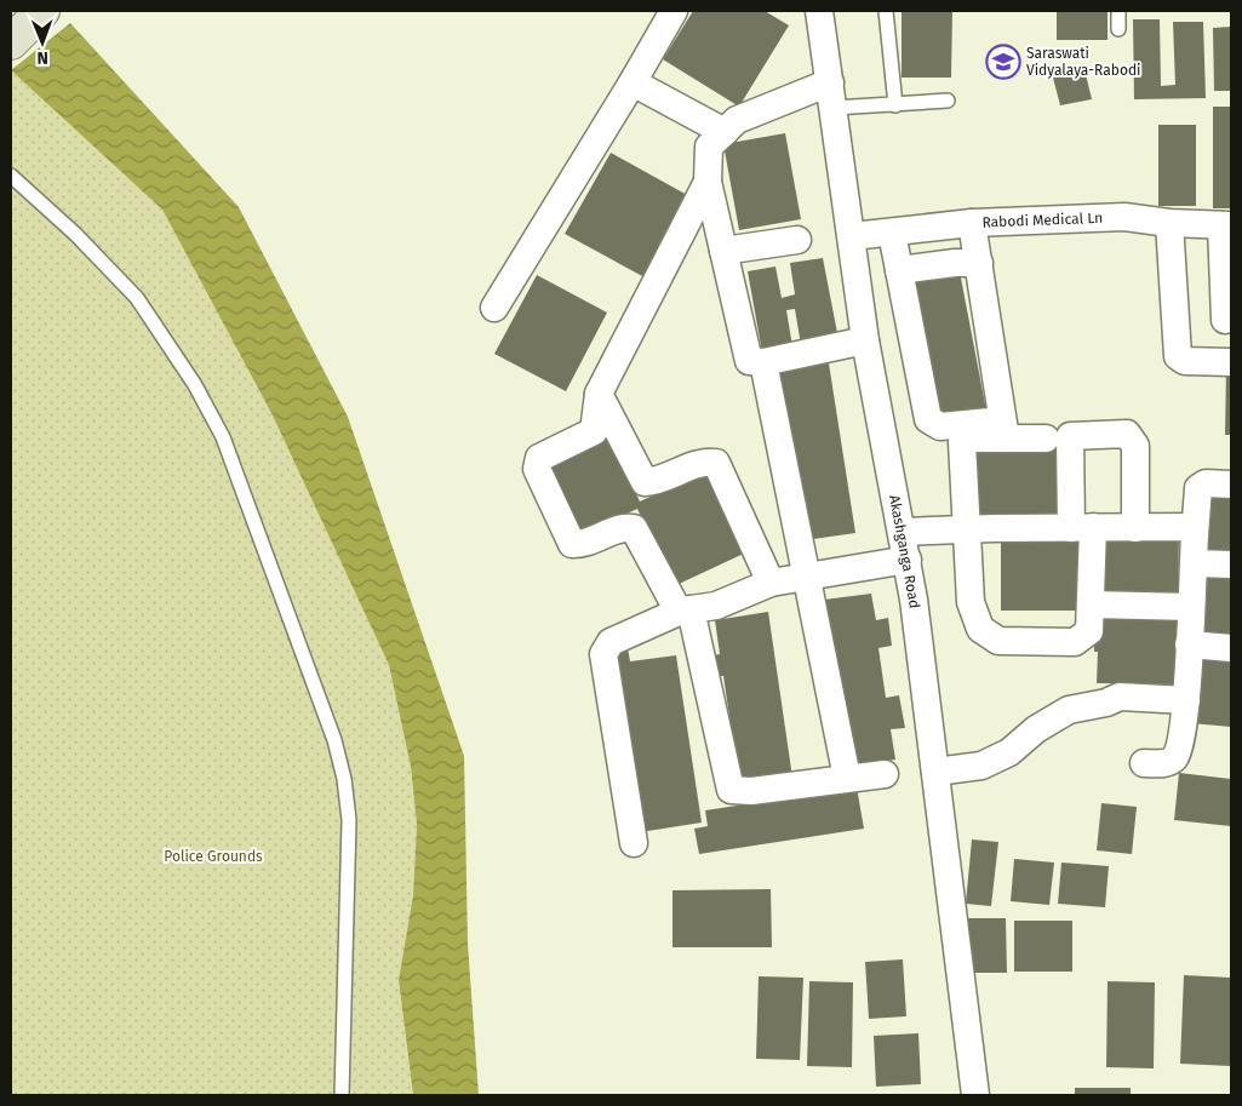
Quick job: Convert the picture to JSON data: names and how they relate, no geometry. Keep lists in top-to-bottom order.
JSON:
{
  "streets": {
    "street": ["Rabodi Medical Ln", "Akashganga Road"]
  },
  "crossings": [
    ["Rabodi Medical Ln", "Akashganga Road"]
  ],
  "parks": ["Police Grounds"],
  "places": {
    "school or university": ["Saraswati Vidyalaya-Rabodi"]
  },
  "north": "bottom"
}
